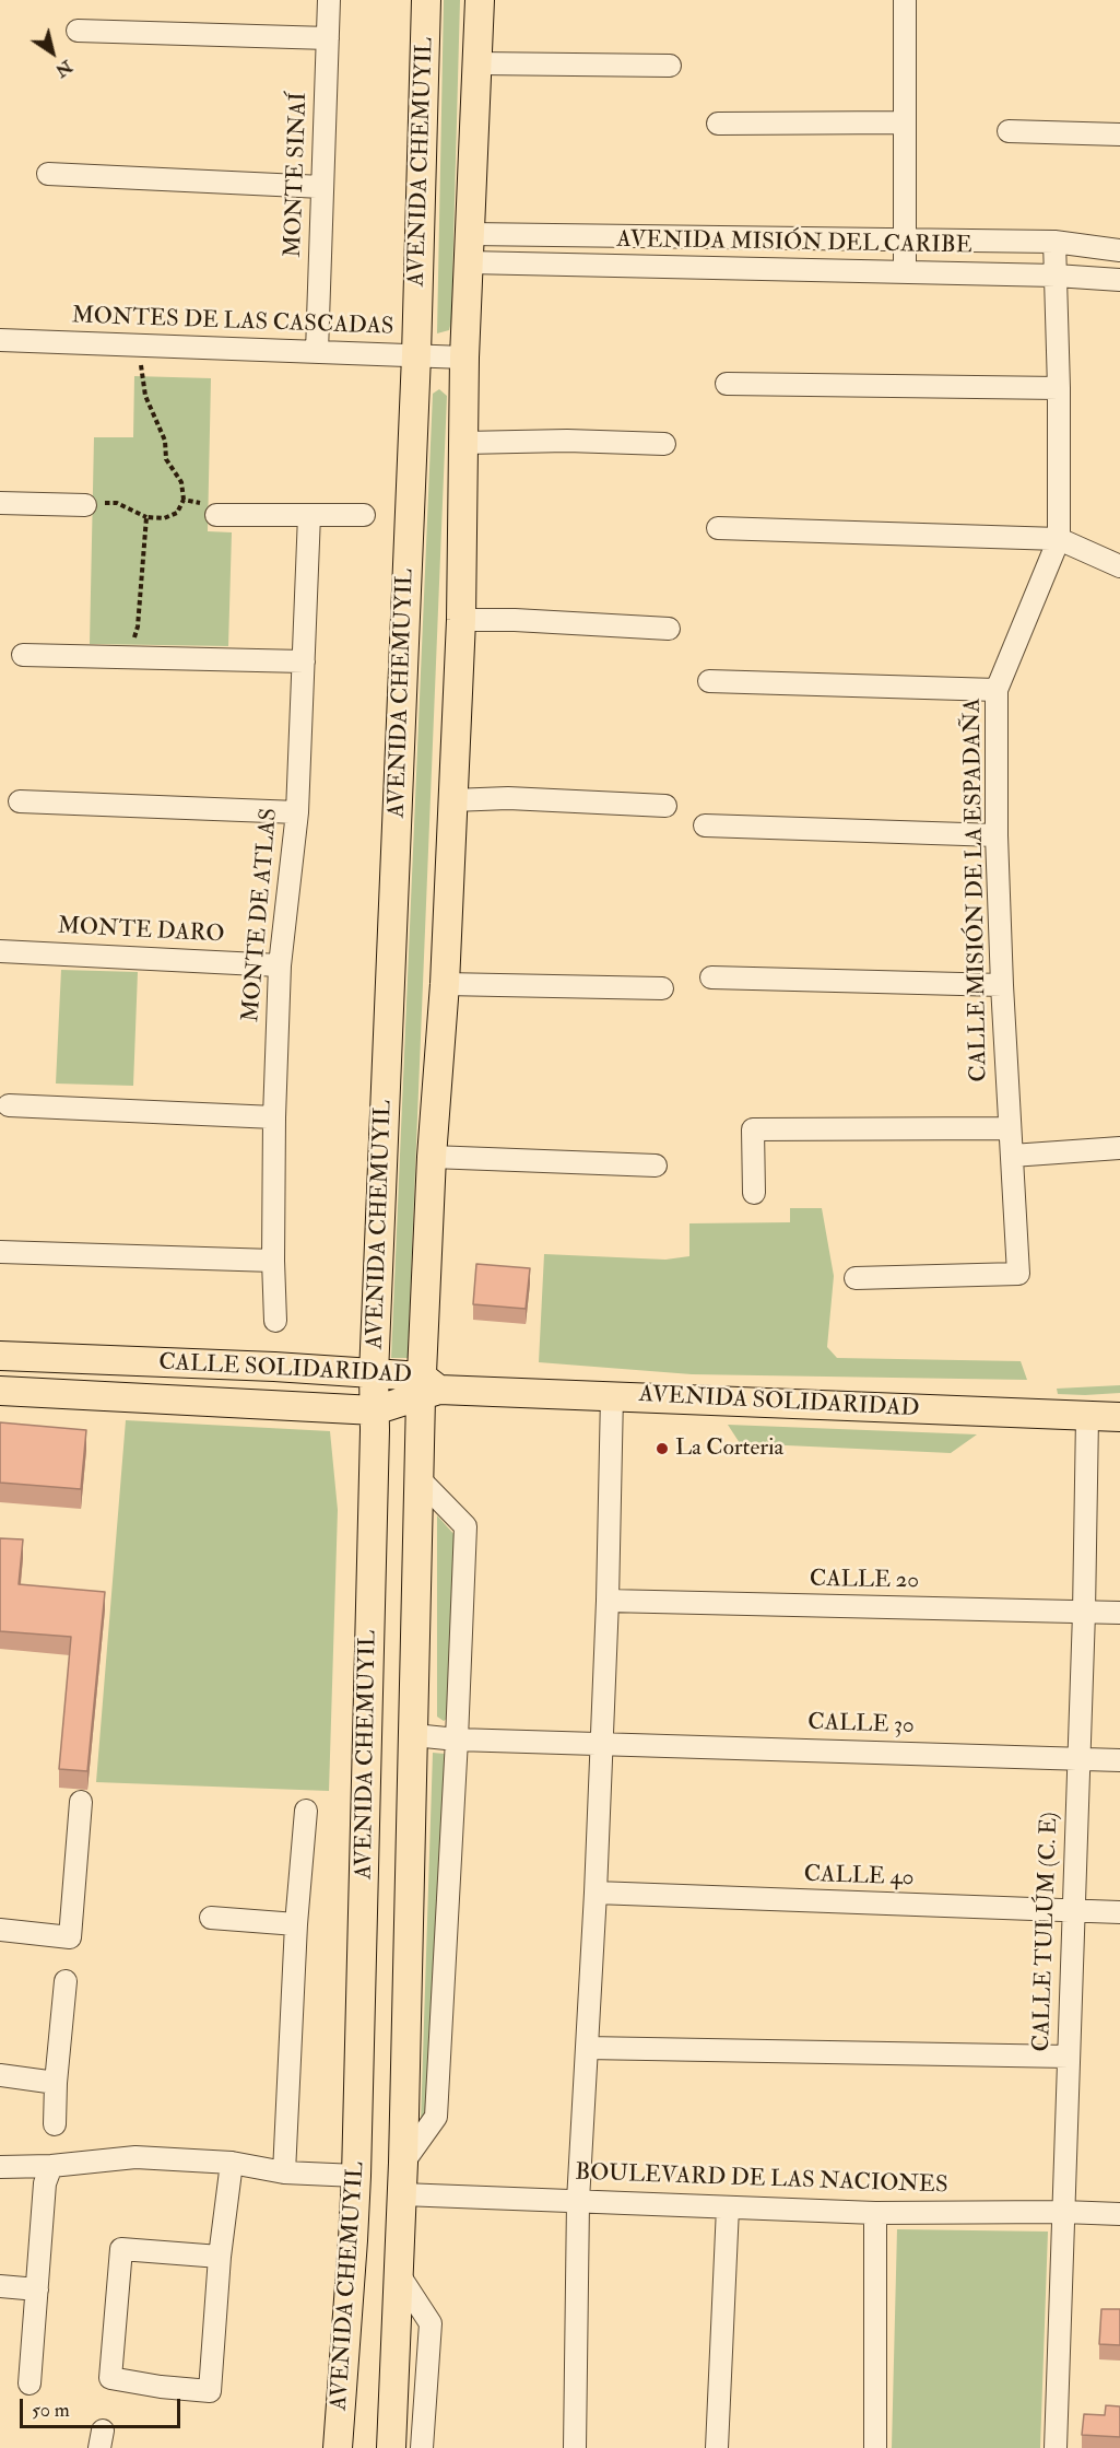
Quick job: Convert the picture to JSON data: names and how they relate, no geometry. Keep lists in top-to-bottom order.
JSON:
{
  "streets": {
    "main road": ["AVENIDA CHEMUYIL", "CALLE SOLIDARIDAD", "AVENIDA SOLIDARIDAD"],
    "street": [
      "MONTE SINAÍ",
      "AVENIDA MISIÓN DEL CARIBE",
      "MONTES DE LAS CASCADAS",
      "CALLE MISIÓN DE LA ESPADAÑA",
      "MONTE DE ATLAS",
      "MONTE DARO",
      "CALLE 20",
      "CALLE 30",
      "CALLE 40",
      "CALLE TULÚM (C. E)",
      "BOULEVARD DE LAS NACIONES"
    ]
  },
  "crossings": [
    ["AVENIDA CHEMUYIL", "AVENIDA MISIÓN DEL CARIBE"],
    ["AVENIDA CHEMUYIL", "MONTES DE LAS CASCADAS"],
    ["AVENIDA CHEMUYIL", "CALLE SOLIDARIDAD"],
    ["AVENIDA CHEMUYIL", "AVENIDA SOLIDARIDAD"],
    ["AVENIDA CHEMUYIL", "CALLE 30"],
    ["AVENIDA CHEMUYIL", "BOULEVARD DE LAS NACIONES"],
    ["MONTE SINAÍ", "MONTES DE LAS CASCADAS"],
    ["AVENIDA MISIÓN DEL CARIBE", "CALLE MISIÓN DE LA ESPADAÑA"],
    ["MONTE DE ATLAS", "MONTE DARO"],
    ["CALLE SOLIDARIDAD", "AVENIDA SOLIDARIDAD"],
    ["AVENIDA SOLIDARIDAD", "CALLE TULÚM (C. E)"],
    ["CALLE 20", "CALLE TULÚM (C. E)"],
    ["CALLE 30", "CALLE TULÚM (C. E)"],
    ["CALLE 40", "CALLE TULÚM (C. E)"],
    ["CALLE TULÚM (C. E)", "BOULEVARD DE LAS NACIONES"]
  ],
  "places": ["La Corteria"],
  "scale_bar": "50 m",
  "north": "bottom right"
}
